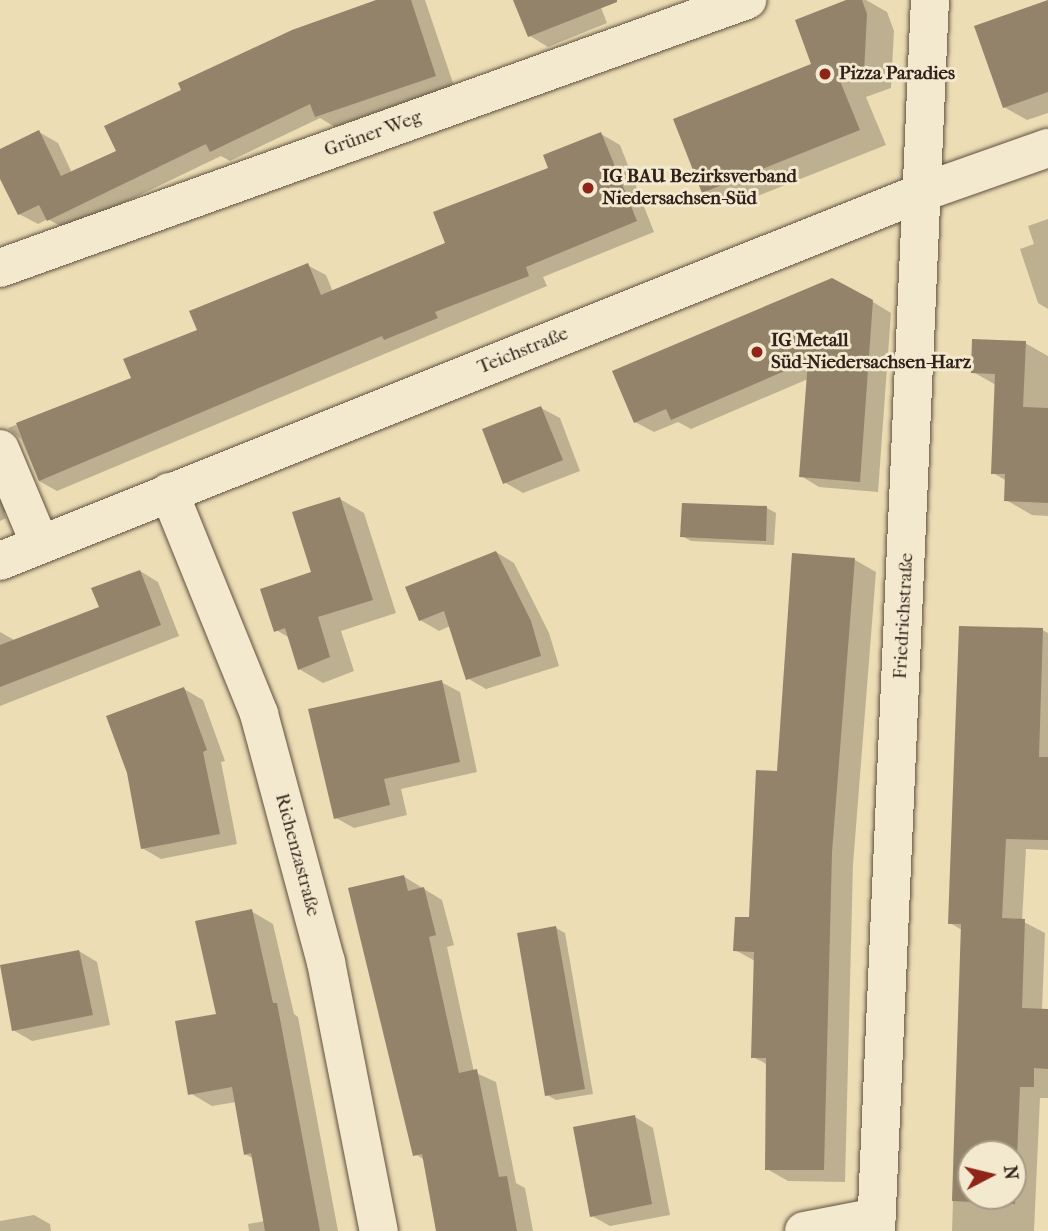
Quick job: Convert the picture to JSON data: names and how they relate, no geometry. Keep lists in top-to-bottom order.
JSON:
{
  "streets": {
    "street": [
      "Grüner Weg",
      "Teichstraße",
      "Friedrichstraße",
      "Richenzastraße"
    ]
  },
  "crossings": [
    ["Teichstraße", "Friedrichstraße"],
    ["Teichstraße", "Richenzastraße"]
  ],
  "places": ["Pizza Paradies", "IG BAU Bezirksverband Niedersachsen-Süd", "IG Metall Süd-Niedersachsen-Harz"],
  "north": "right"
}
